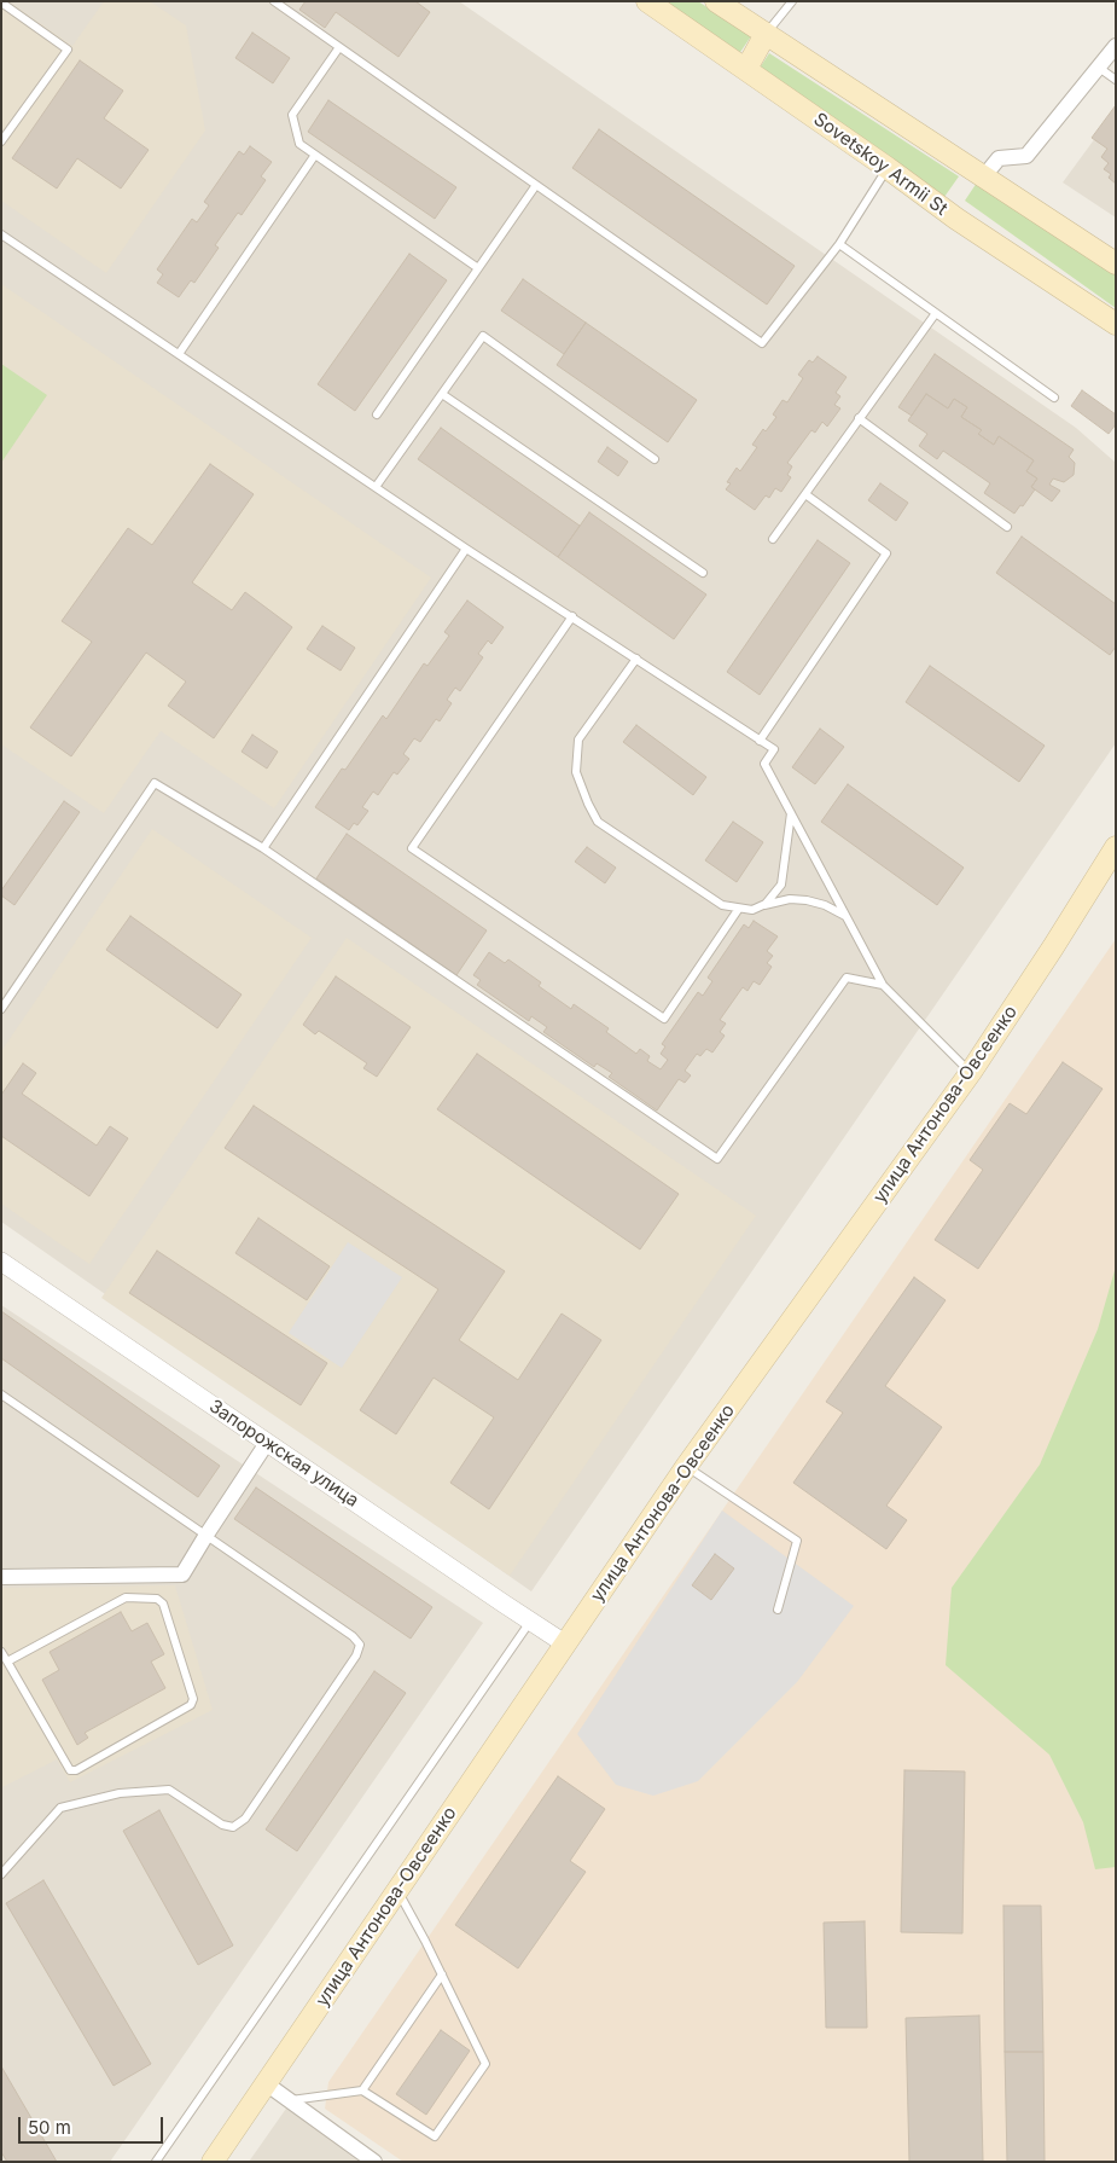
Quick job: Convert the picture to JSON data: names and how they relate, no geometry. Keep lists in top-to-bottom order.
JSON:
{
  "streets": {
    "main road": ["Sovetskoy Armii St", "улица Антонова-Овсеенко"],
    "street": ["Запорожская улица"]
  },
  "crossings": [
    ["улица Антонова-Овсеенко", "Запорожская улица"]
  ],
  "scale_bar": "50 m"
}
